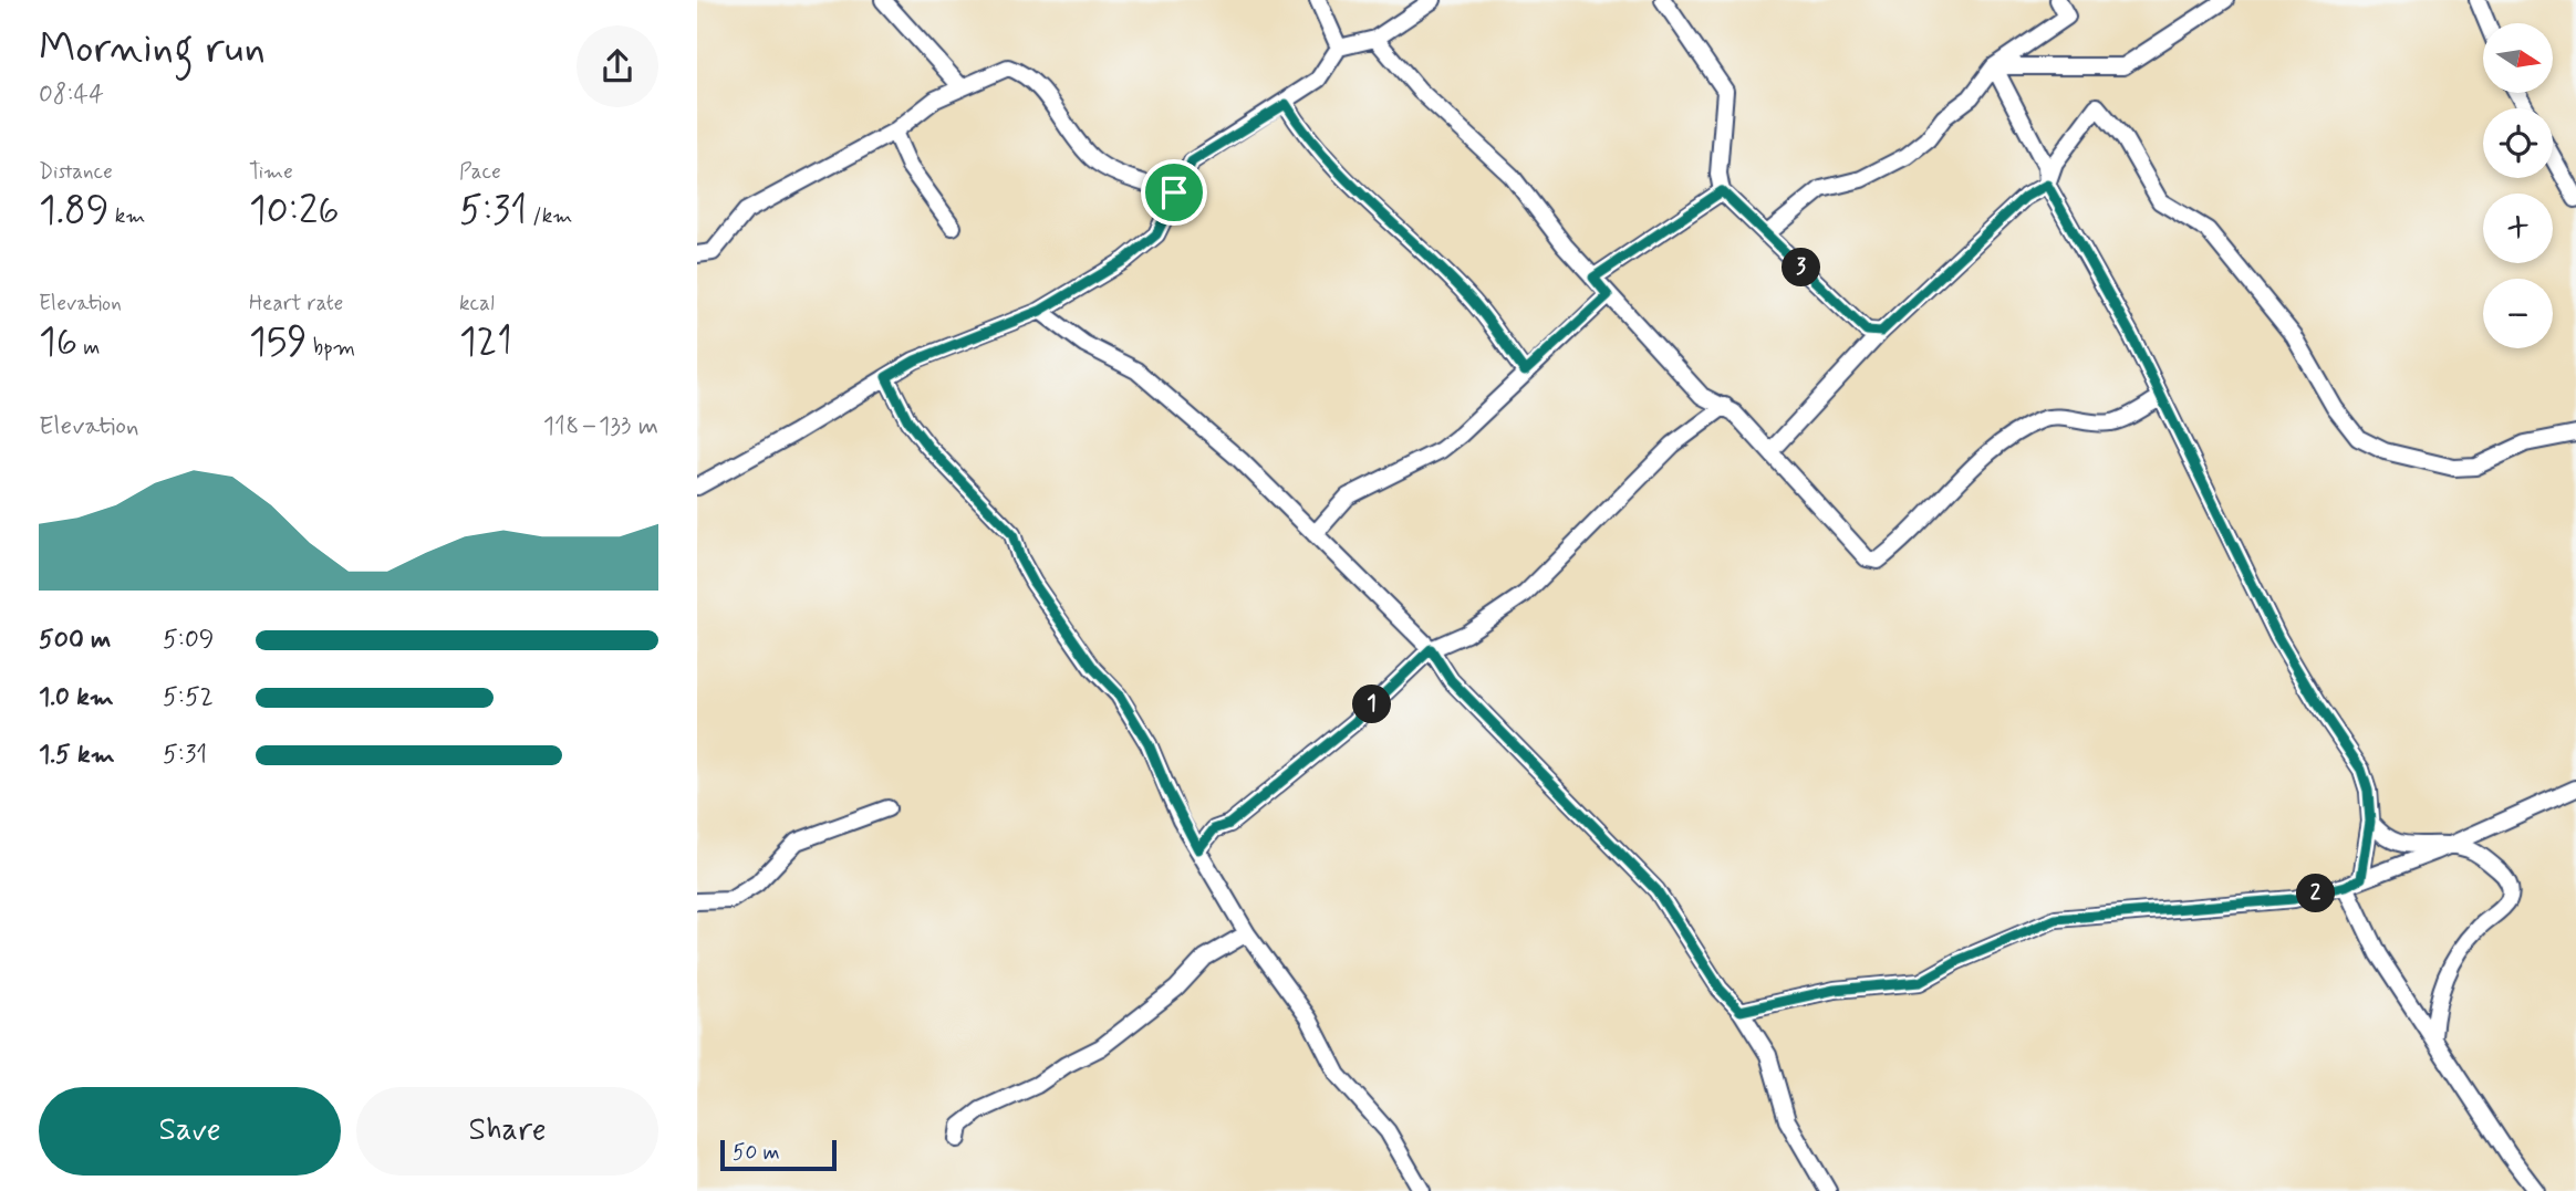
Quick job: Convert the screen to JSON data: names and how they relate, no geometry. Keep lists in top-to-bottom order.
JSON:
{
  "scale_bar": "50 m",
  "north": "right",
  "page": {
    "heading": ["Morning run", "08:44"],
    "map_buttons": ["+", "−"],
    "stats": [
      ["Distance", "1.89 km"],
      ["Time", "10:26"],
      ["Pace", "5:31 /km"],
      ["Elevation", "16 m"],
      ["Heart rate", "159 bpm"],
      ["kcal", "121"]
    ],
    "pins": ["3", "1", "2"],
    "chart": ["Elevation", "118–133 m"],
    "list": [
      {
        "name": "500 m",
        "note": "5:09"
      },
      {
        "name": "1.0 km",
        "note": "5:52"
      },
      {
        "name": "1.5 km",
        "note": "5:31"
      }
    ],
    "buttons": ["Save", "Share"],
    "scale": "50 m"
  }
}
